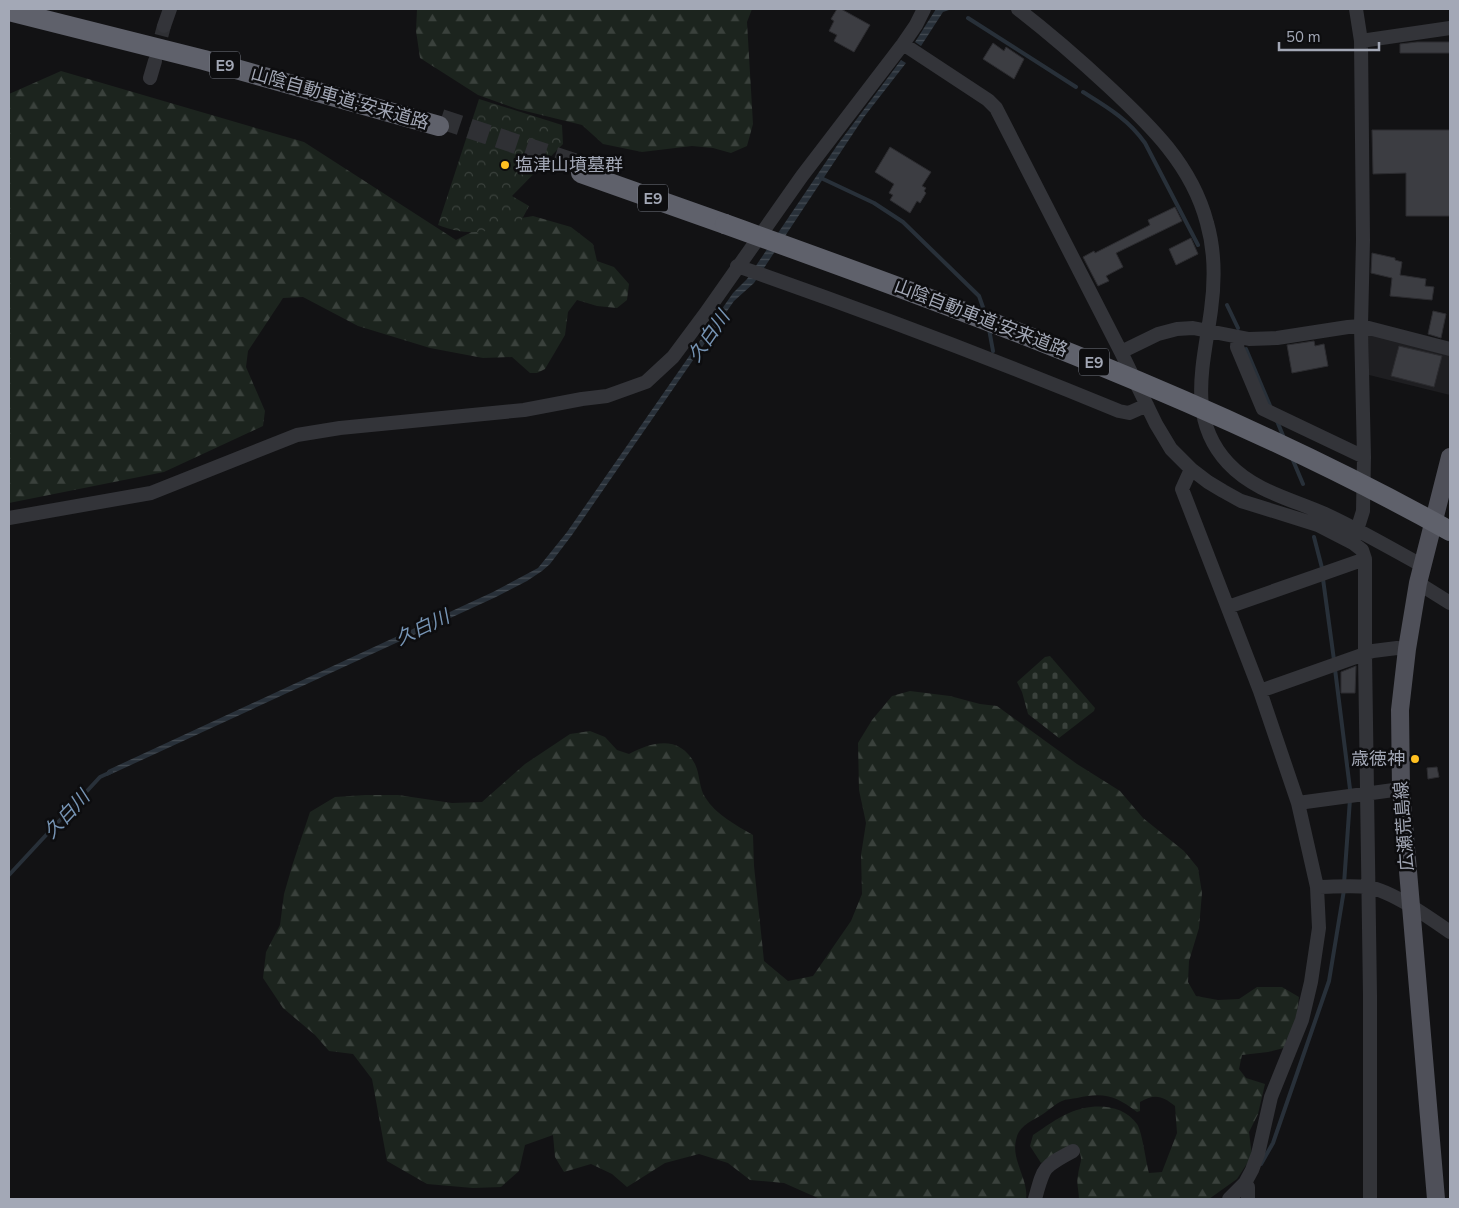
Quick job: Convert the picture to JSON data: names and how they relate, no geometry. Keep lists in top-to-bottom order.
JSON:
{
  "streets": {
    "highway": ["E9", "山陰自動車道;安来道路"],
    "main road": ["広瀬荒島線"]
  },
  "water": ["久白川"],
  "places": ["塩津山墳墓群", "歳徳神"],
  "scale_bar": "50 m"
}
